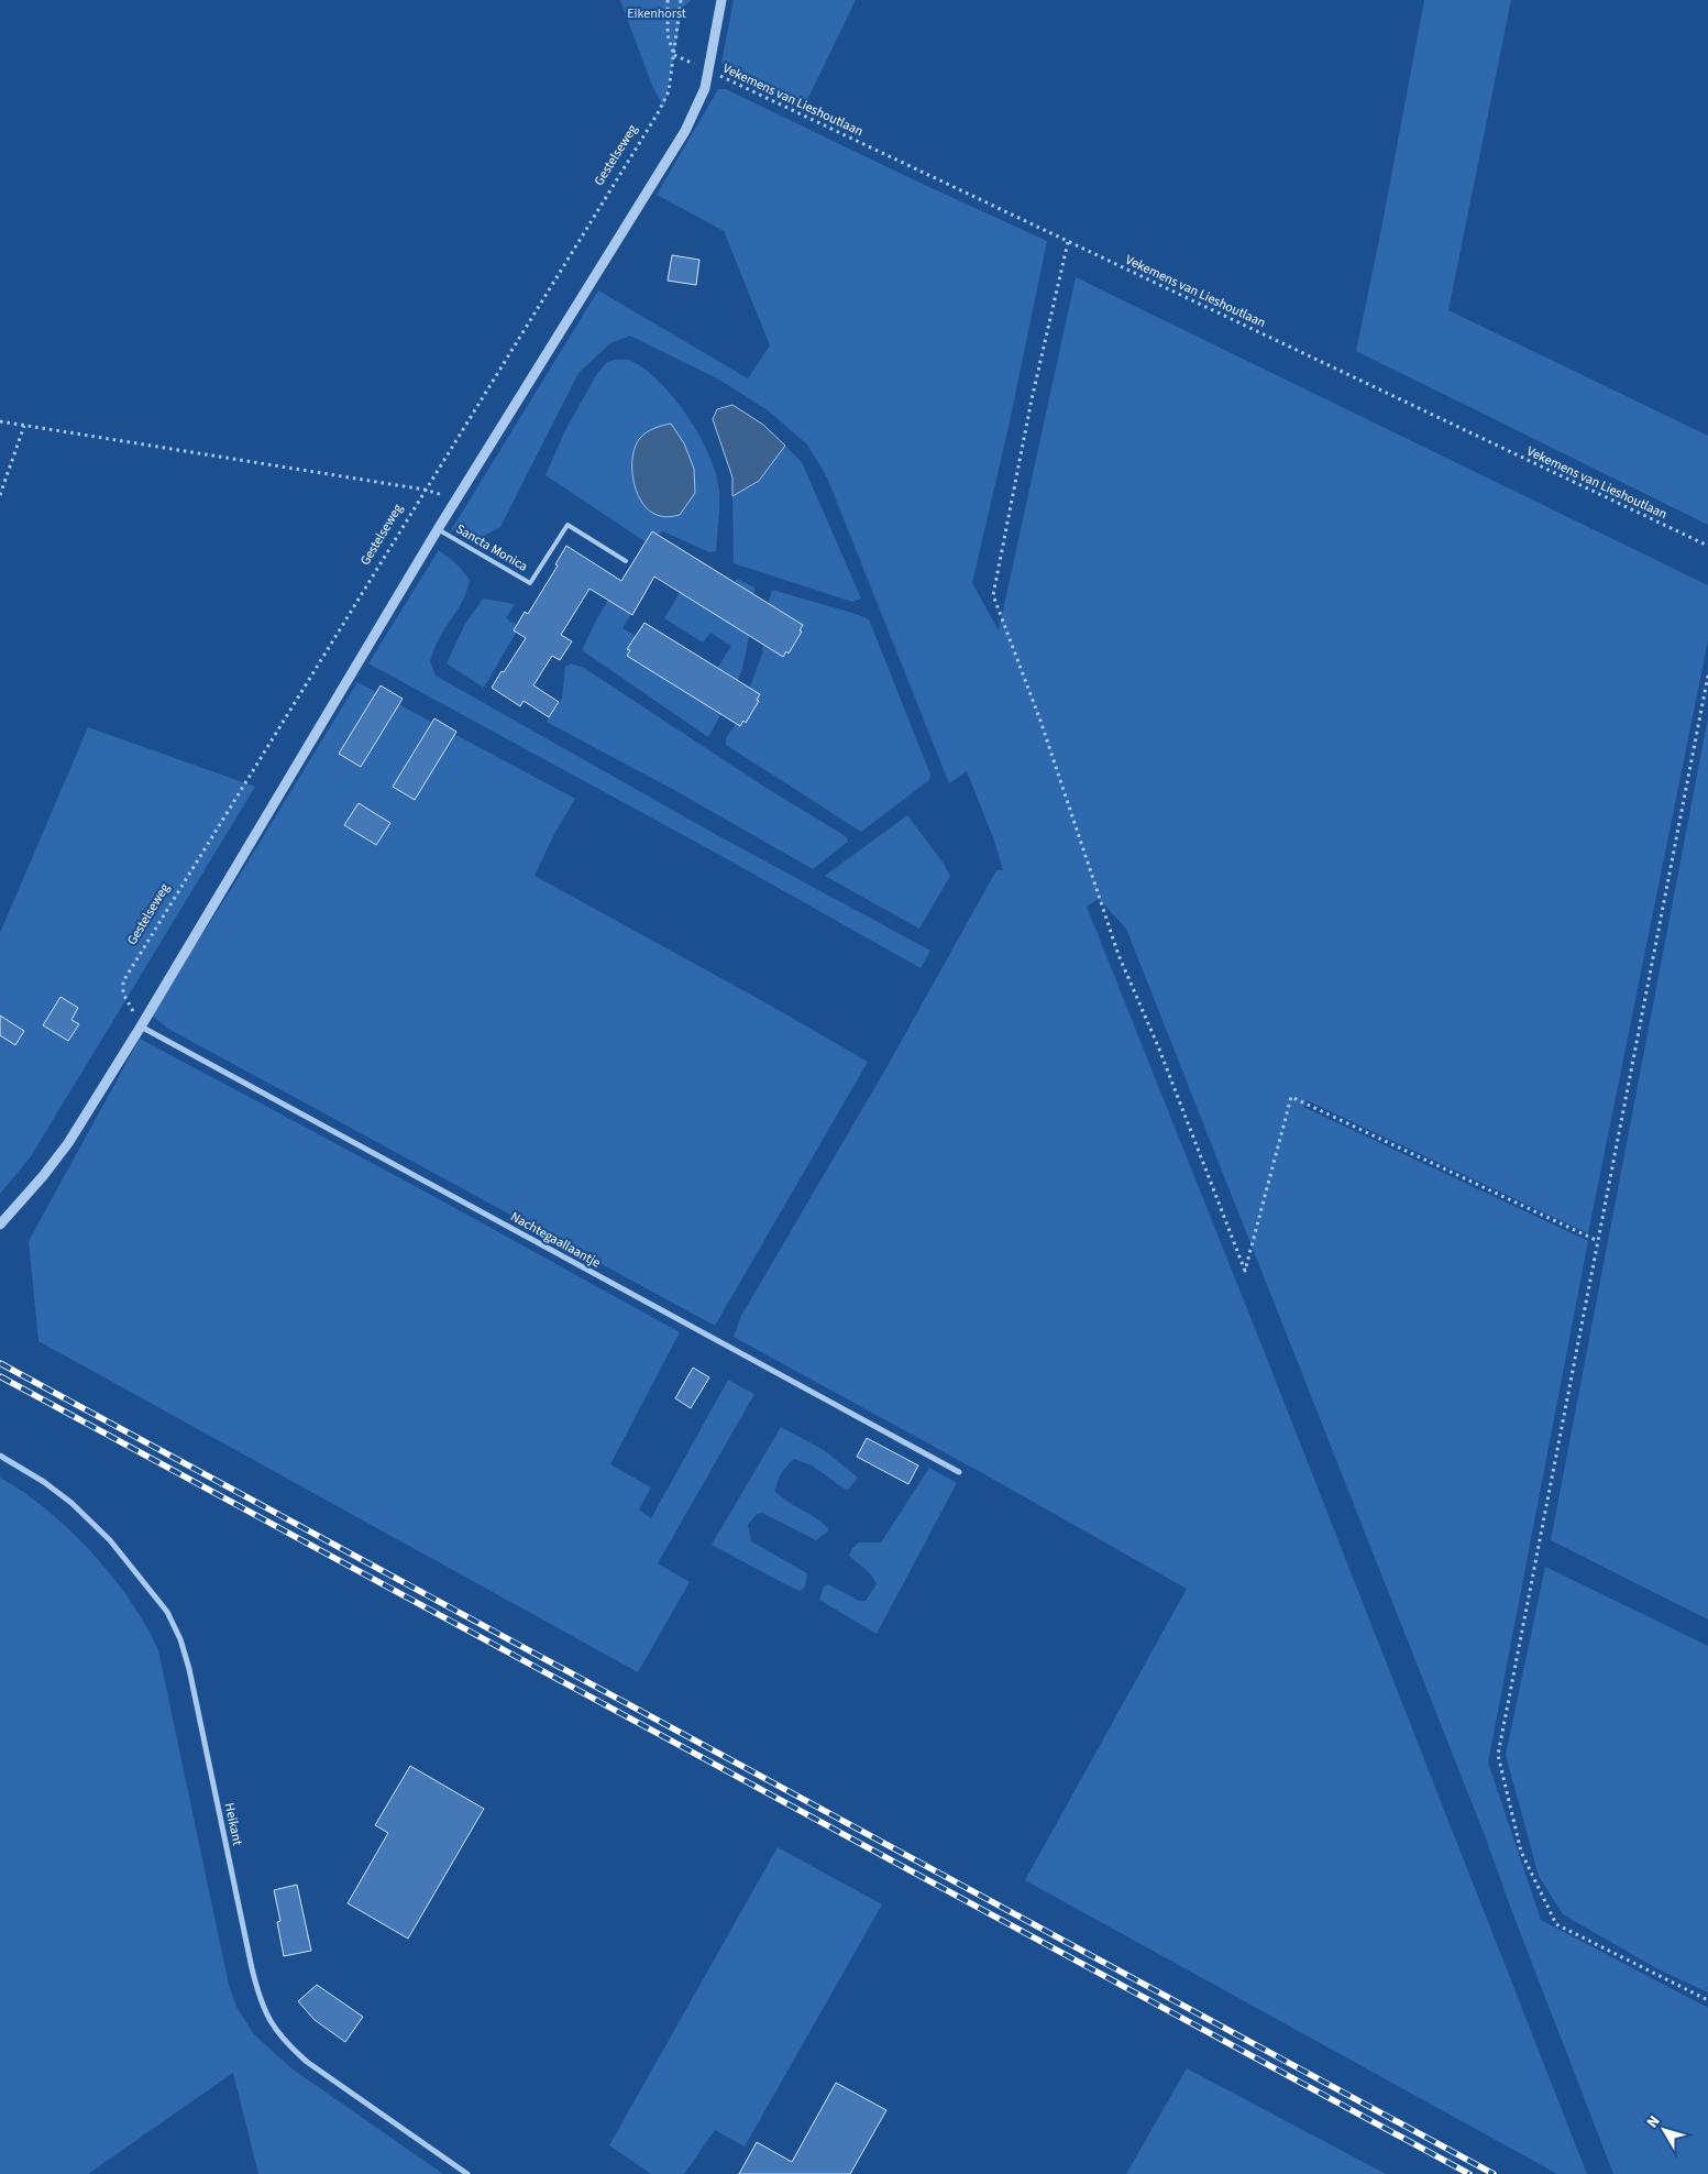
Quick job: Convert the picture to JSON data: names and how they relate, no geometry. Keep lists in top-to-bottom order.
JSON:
{
  "streets": {
    "street": ["Nachtegaallaantje", "Heikant"],
    "lane": ["Sancta Monica"],
    "path": ["Vekemens van Lieshoutlaan", "Gestelseweg"]
  },
  "crossings": [
    ["Vekemens van Lieshoutlaan", "Gestelseweg"],
    ["Gestelseweg", "Nachtegaallaantje"]
  ],
  "parks": ["Eikenhorst"],
  "north": "top left"
}
